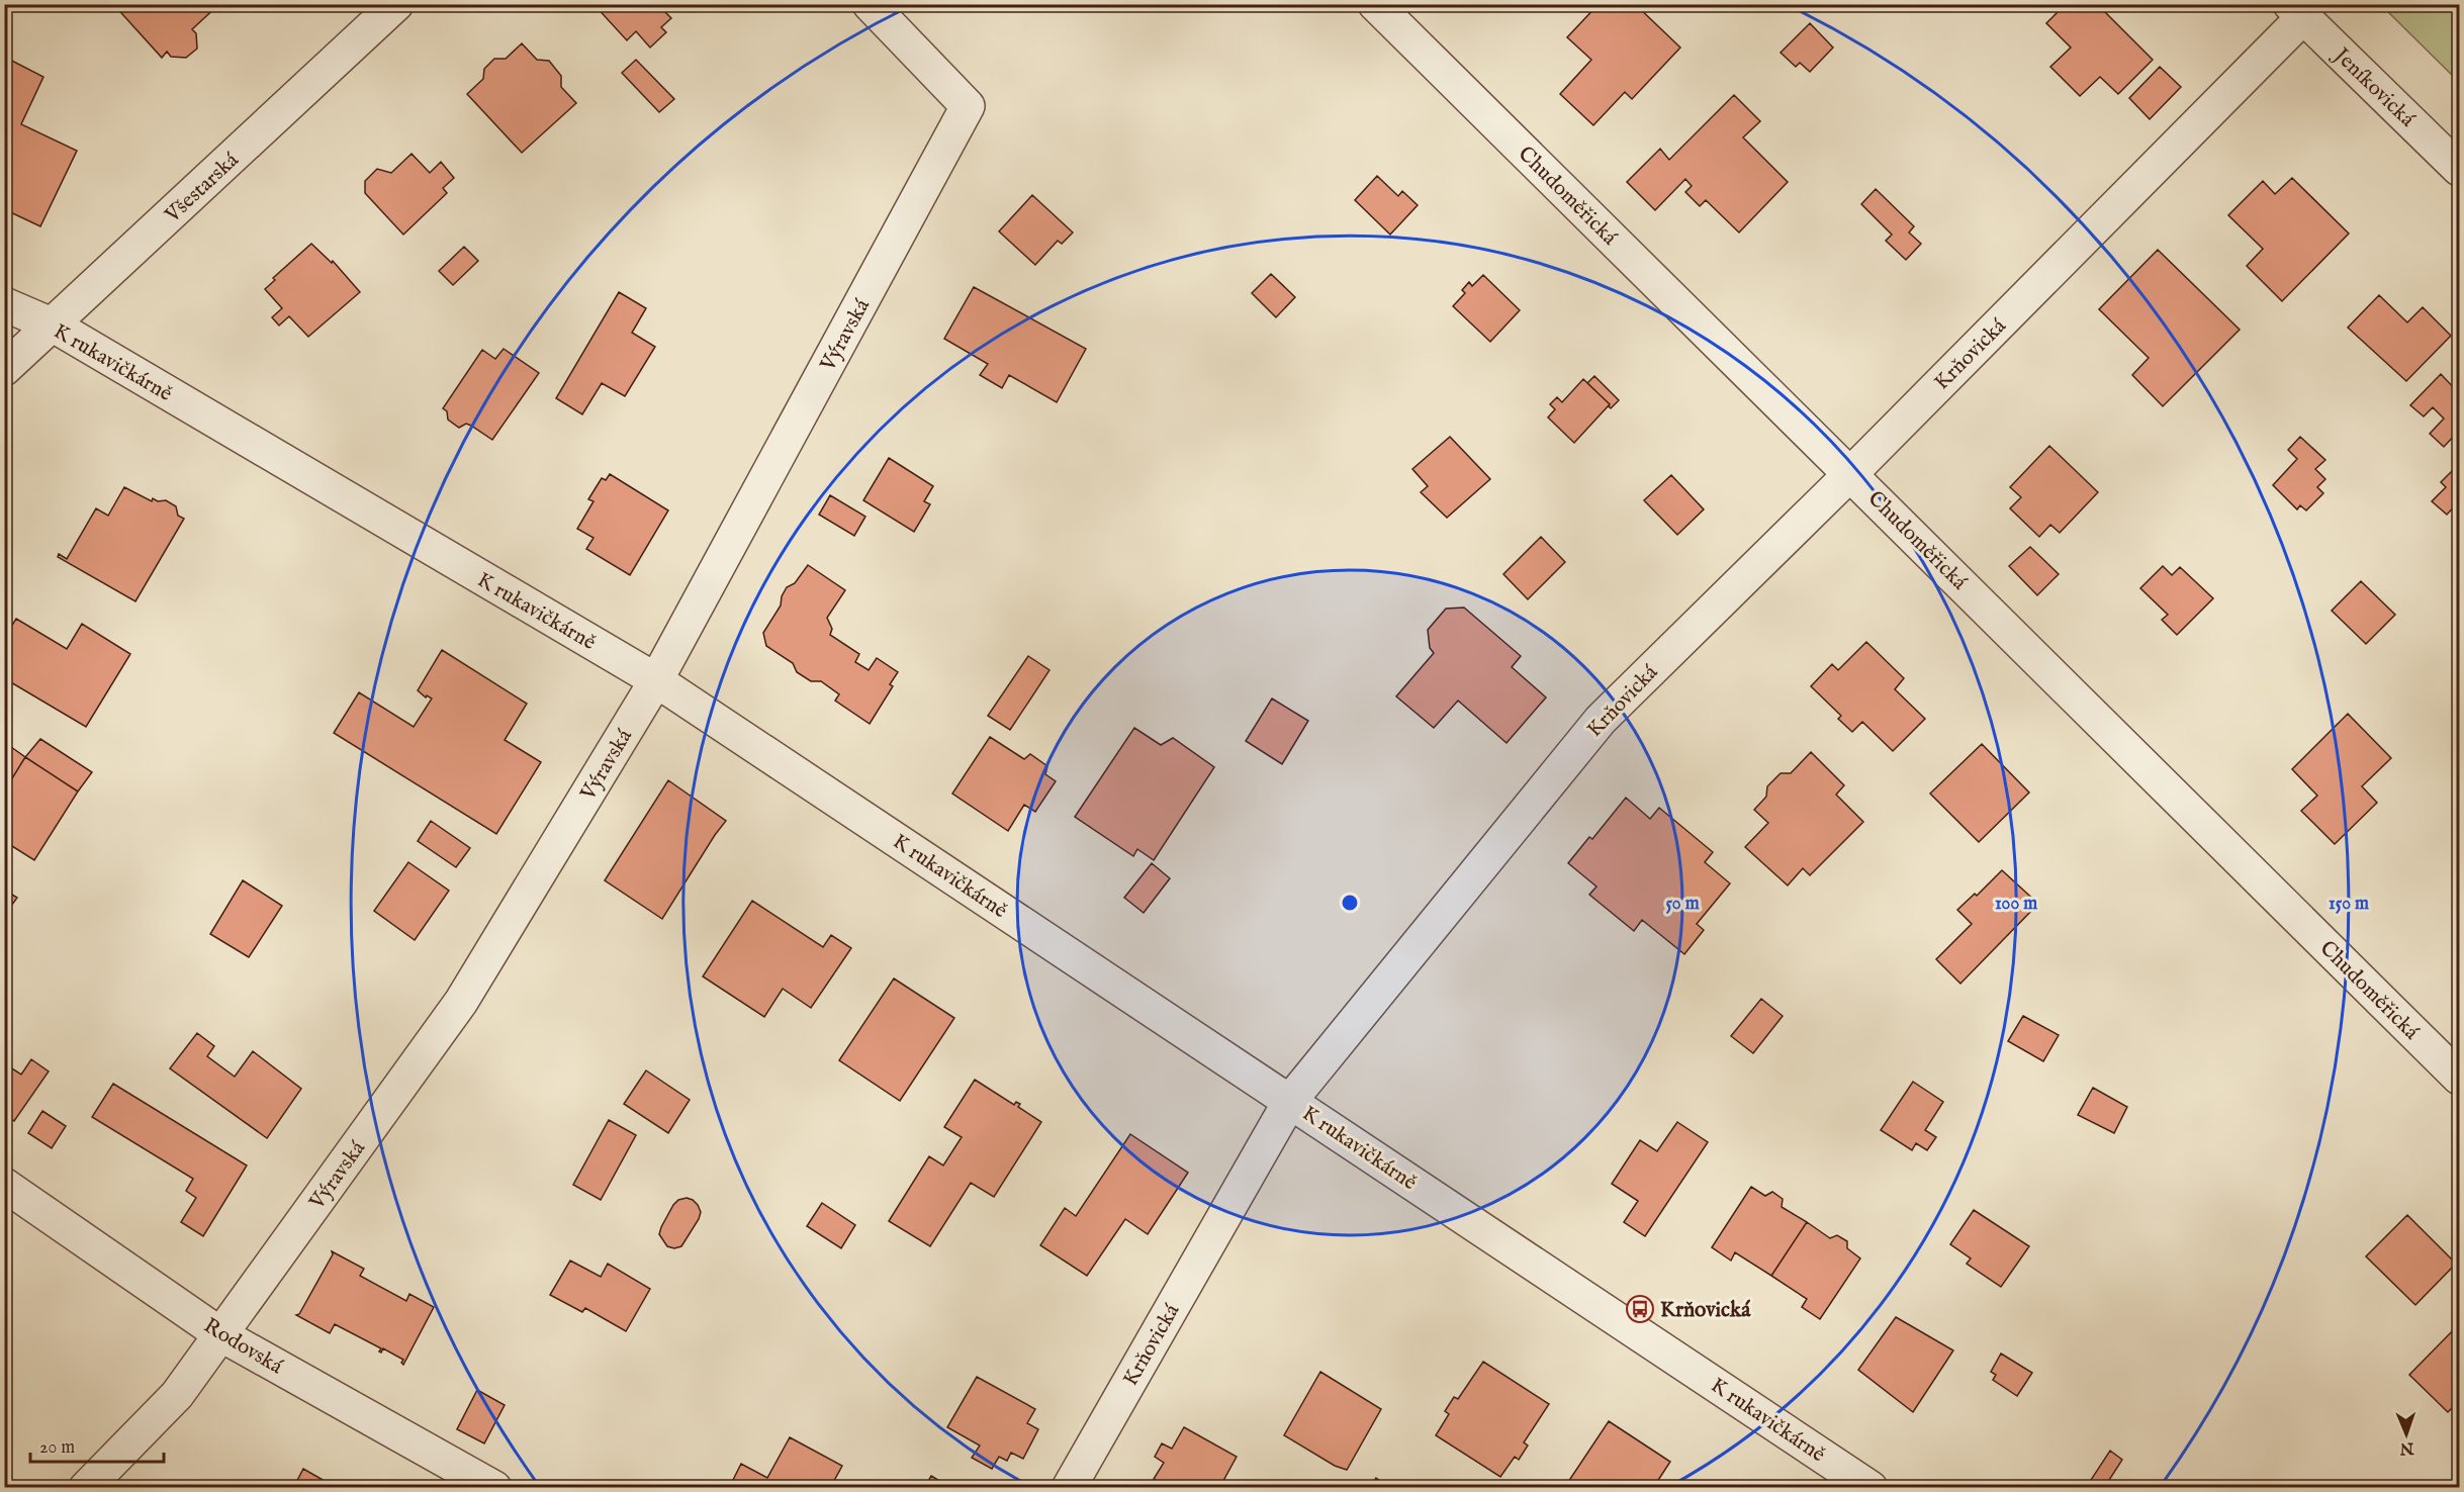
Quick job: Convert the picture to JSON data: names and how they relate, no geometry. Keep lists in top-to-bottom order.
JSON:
{
  "streets": {
    "street": [
      "Jeníkovická",
      "Všestarská",
      "Chudoměřická",
      "Výravská",
      "Krňovická",
      "K rukavičkárně",
      "Rodovská"
    ]
  },
  "crossings": [
    ["Jeníkovická", "Krňovická"],
    ["Všestarská", "K rukavičkárně"],
    ["Chudoměřická", "Krňovická"],
    ["Výravská", "K rukavičkárně"],
    ["Výravská", "Rodovská"],
    ["Krňovická", "K rukavičkárně"]
  ],
  "places": {
    "bus stop": ["Krňovická"]
  },
  "scale_bar": "20 m",
  "north": "bottom",
  "rings": ["50 m", "100 m", "150 m"]
}
